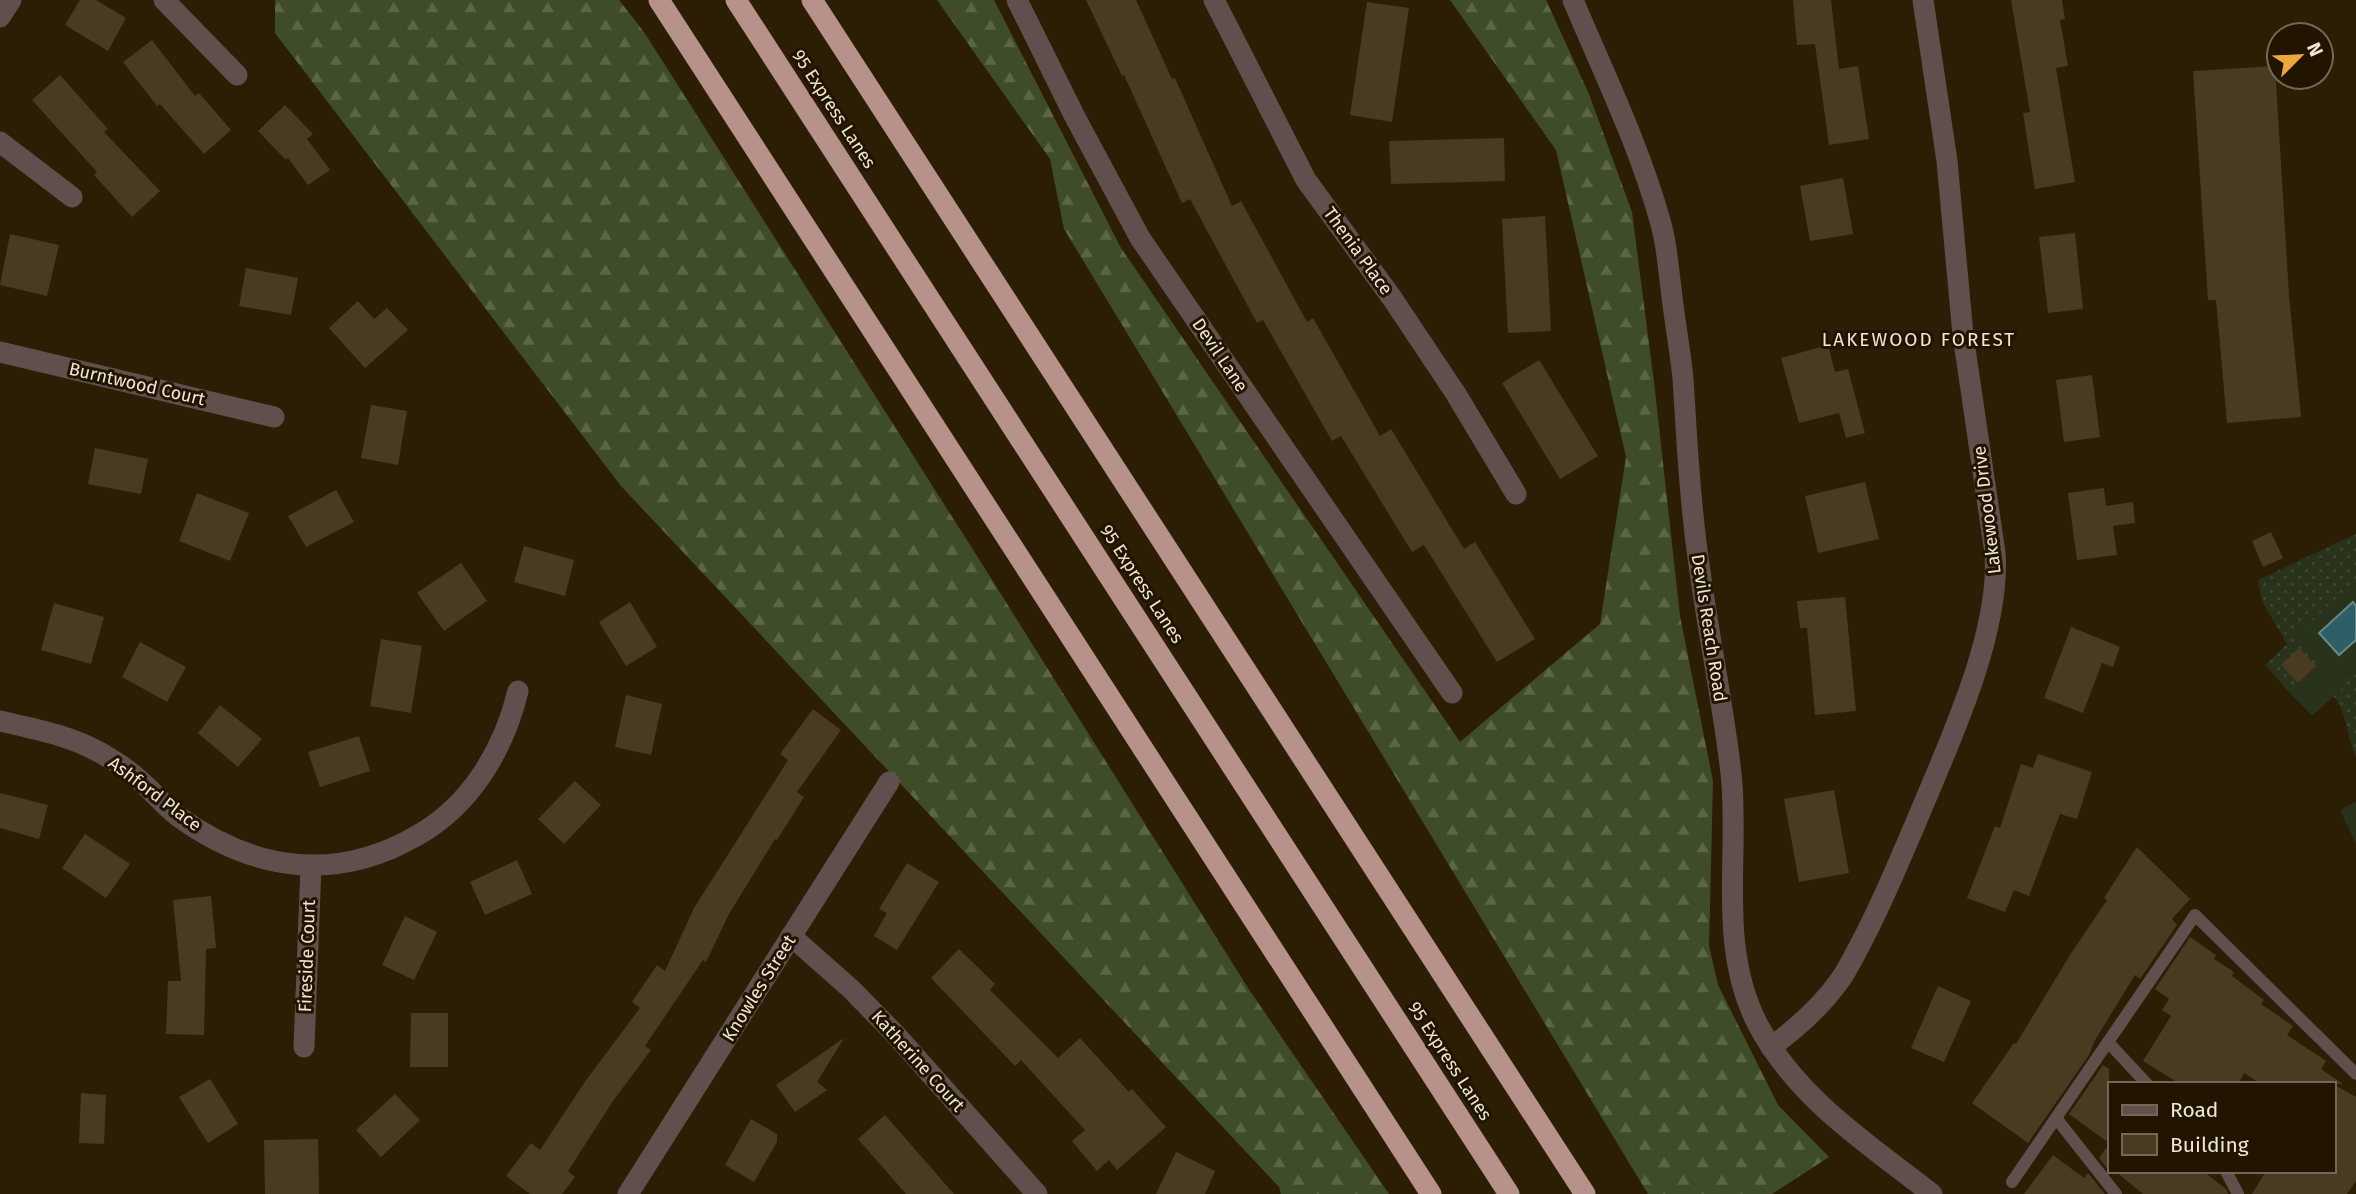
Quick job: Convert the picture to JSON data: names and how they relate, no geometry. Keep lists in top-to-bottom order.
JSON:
{
  "streets": {
    "highway": ["95 Express Lanes"],
    "street": [
      "Thenia Place",
      "Devil Lane",
      "Burntwood Court",
      "Lakewood Drive",
      "Devils Reach Road",
      "Ashford Place",
      "Fireside Court",
      "Knowles Street",
      "Katherine Court"
    ]
  },
  "crossings": [
    ["Lakewood Drive", "Devils Reach Road"],
    ["Ashford Place", "Fireside Court"],
    ["Knowles Street", "Katherine Court"]
  ],
  "districts": ["LAKEWOOD FOREST"],
  "legend": ["Road", "Building"],
  "north": "top right"
}
